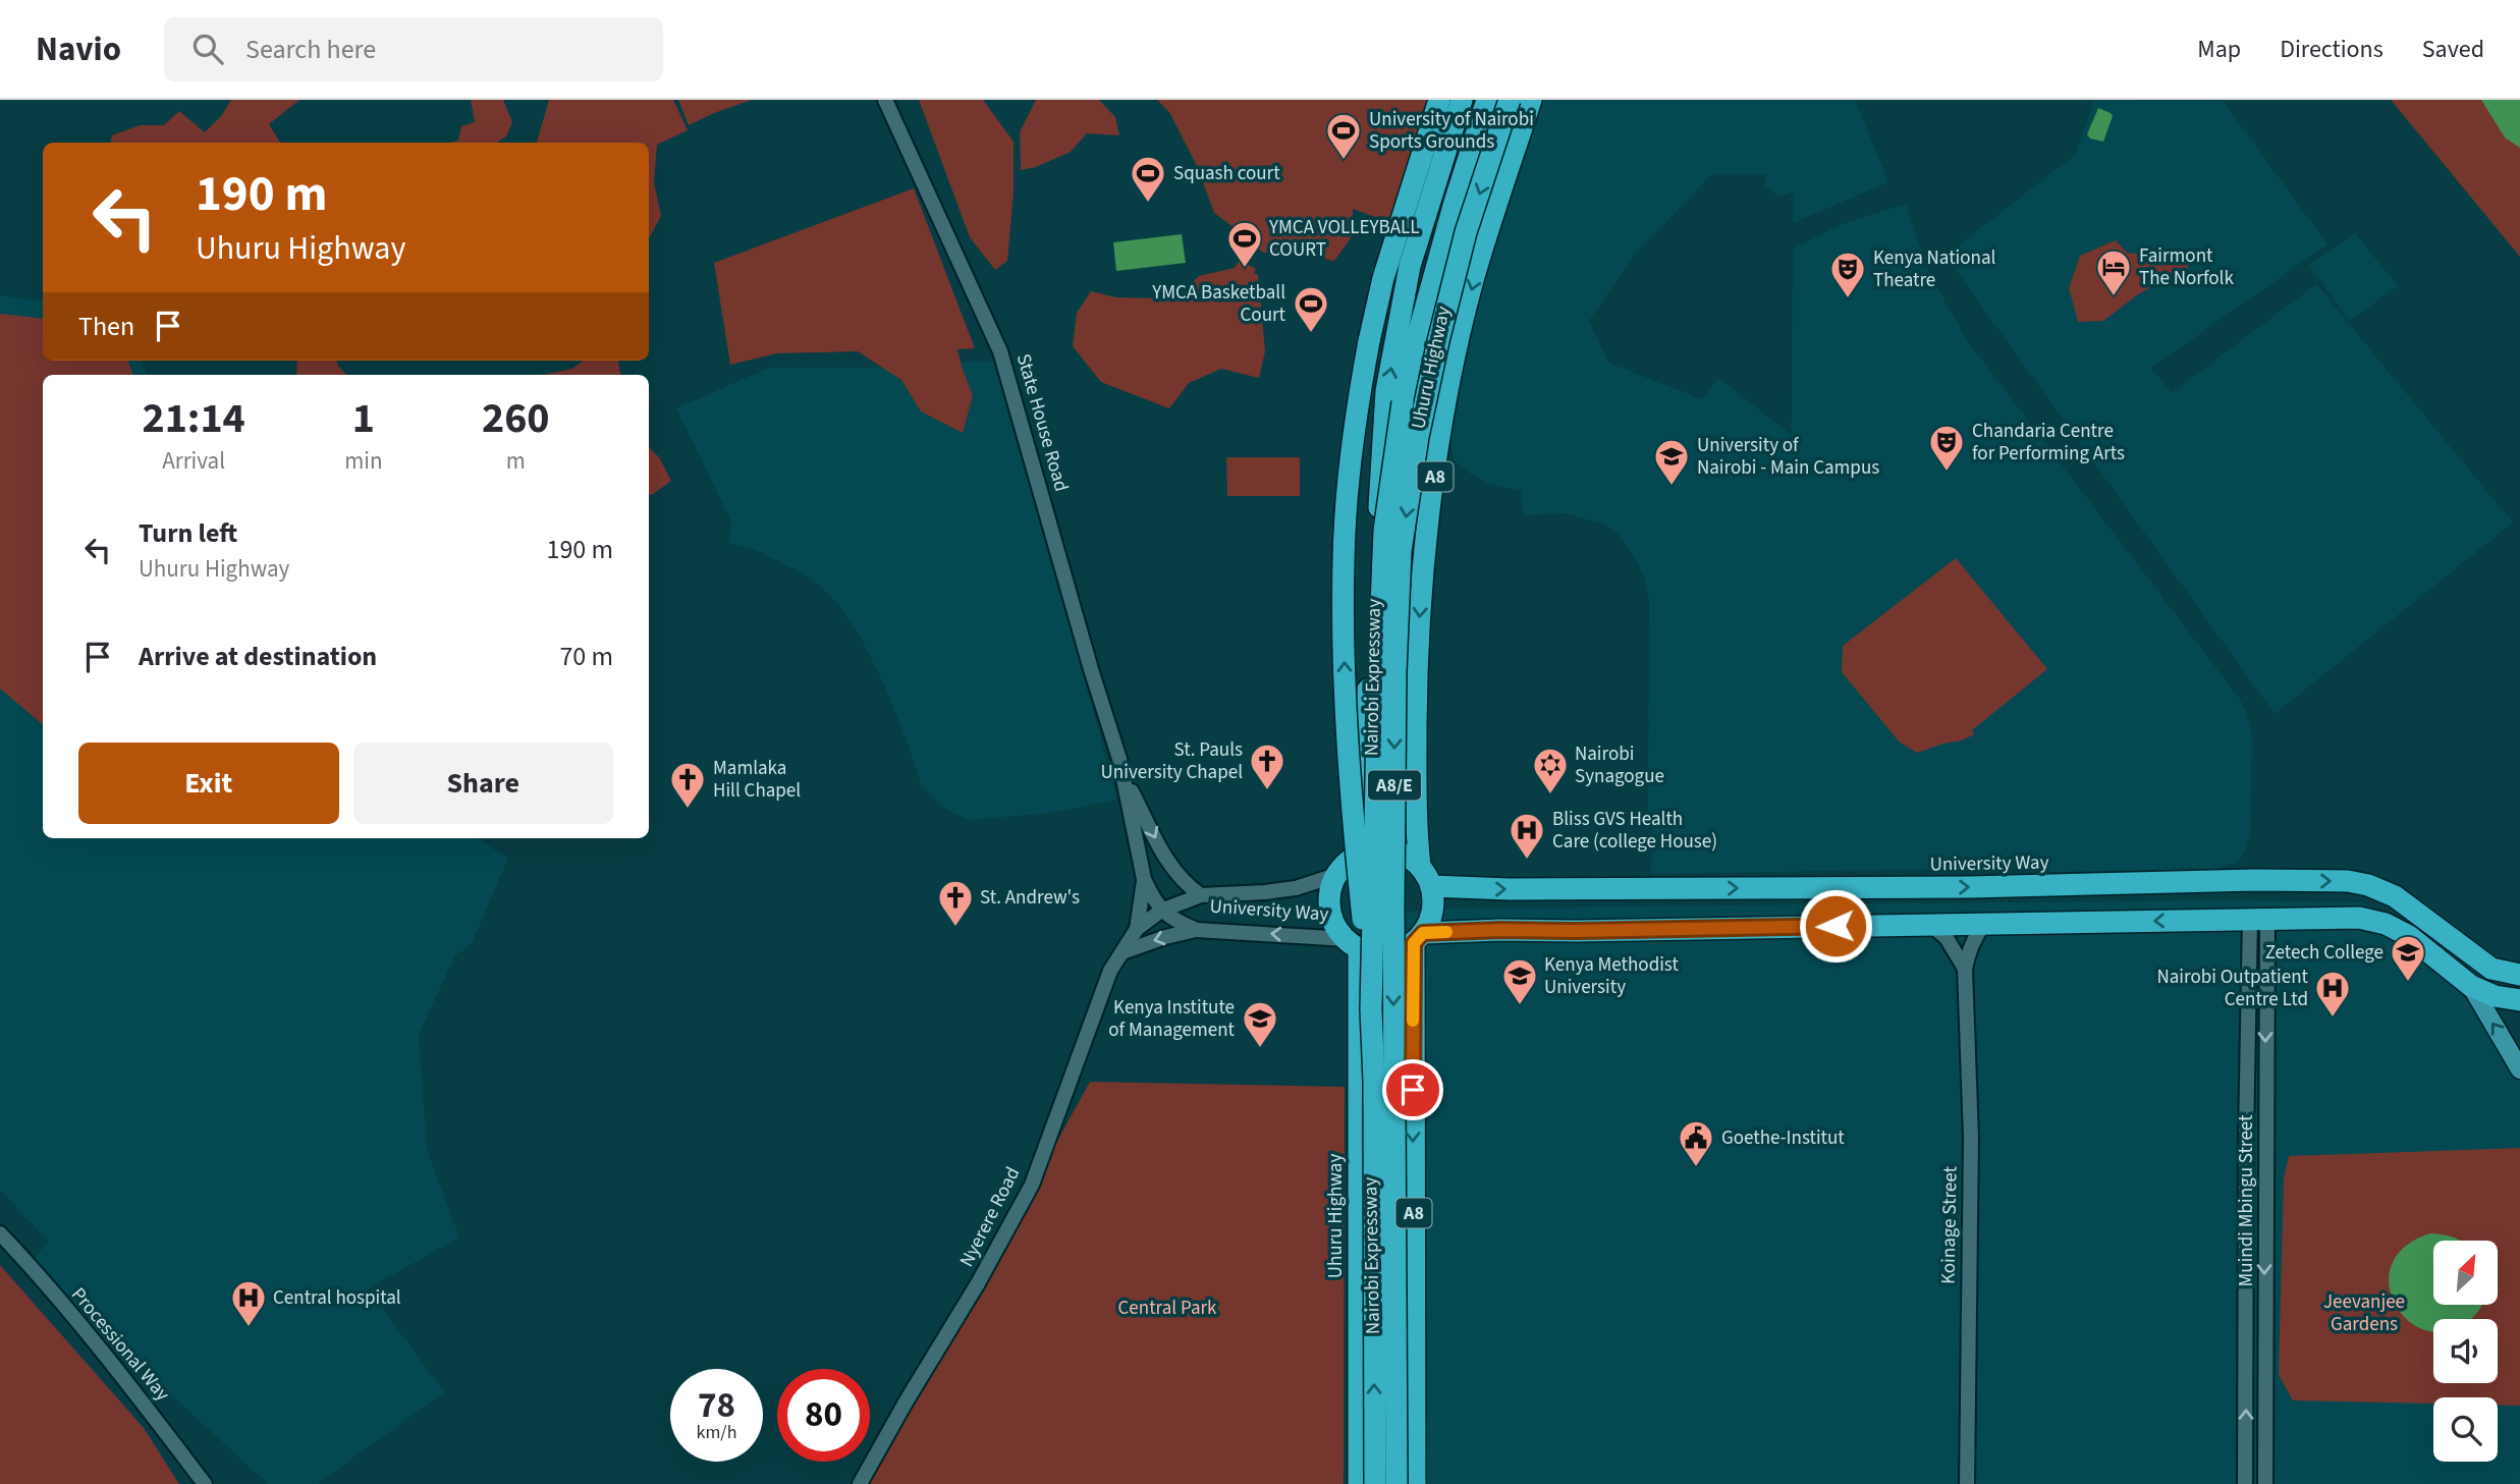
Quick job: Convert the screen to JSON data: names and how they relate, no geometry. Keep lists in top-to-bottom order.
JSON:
{
  "streets": {
    "highway": [
      "Uhuru Highway",
      "A8",
      "Nairobi Expressway",
      "A8/E",
      "University Way"
    ],
    "street": [
      "State House Road",
      "Muindi Mbingu Street",
      "Nyerere Road",
      "Koinage Street",
      "Processional Way"
    ]
  },
  "crossings": [
    ["Uhuru Highway", "A8"],
    ["Uhuru Highway", "University Way"],
    ["State House Road", "University Way"],
    ["State House Road", "Nyerere Road"],
    ["A8", "University Way"],
    ["University Way", "Nyerere Road"]
  ],
  "parks": ["Jeevanjee Gardens", "Central Park"],
  "places": {
    "sports": [
      "University of Nairobi Sports Grounds",
      "Squash court",
      "YMCA VOLLEYBALL COURT",
      "YMCA Basketball Court"
    ],
    "hotel": ["Fairmont The Norfolk"],
    "theatre": ["Kenya National Theatre", "Chandaria Centre for Performing Arts"],
    "school or university": [
      "University of Nairobi - Main Campus",
      "Zetech College",
      "Kenya Methodist University",
      "Kenya Institute of Management"
    ],
    "church": ["St. Pauls University Chapel", "Mamlaka Hill Chapel", "St. Andrew's"],
    "synagogue": ["Nairobi Synagogue"],
    "hospital": ["Bliss GVS Health Care (college House)", "Nairobi Outpatient Centre Ltd", "Central hospital"],
    "public building": ["Goethe-Institut"]
  },
  "north": "top right",
  "page": {
    "header": "Navio",
    "search": "Search here",
    "nav": ["Map", "Directions", "Saved"],
    "turn": ["190 m", "Uhuru Highway"],
    "then": "Then",
    "eta": [
      "21:14",
      "Arrival",
      "1",
      "min",
      "260",
      "m"
    ],
    "list": [
      {
        "name": "Turn left",
        "note": "Uhuru Highway",
        "value": "190 m"
      },
      {
        "name": "Arrive at destination",
        "value": "70 m"
      }
    ],
    "buttons": ["Exit", "Share"],
    "speed": "78 km/h",
    "limit": "80"
  }
}
